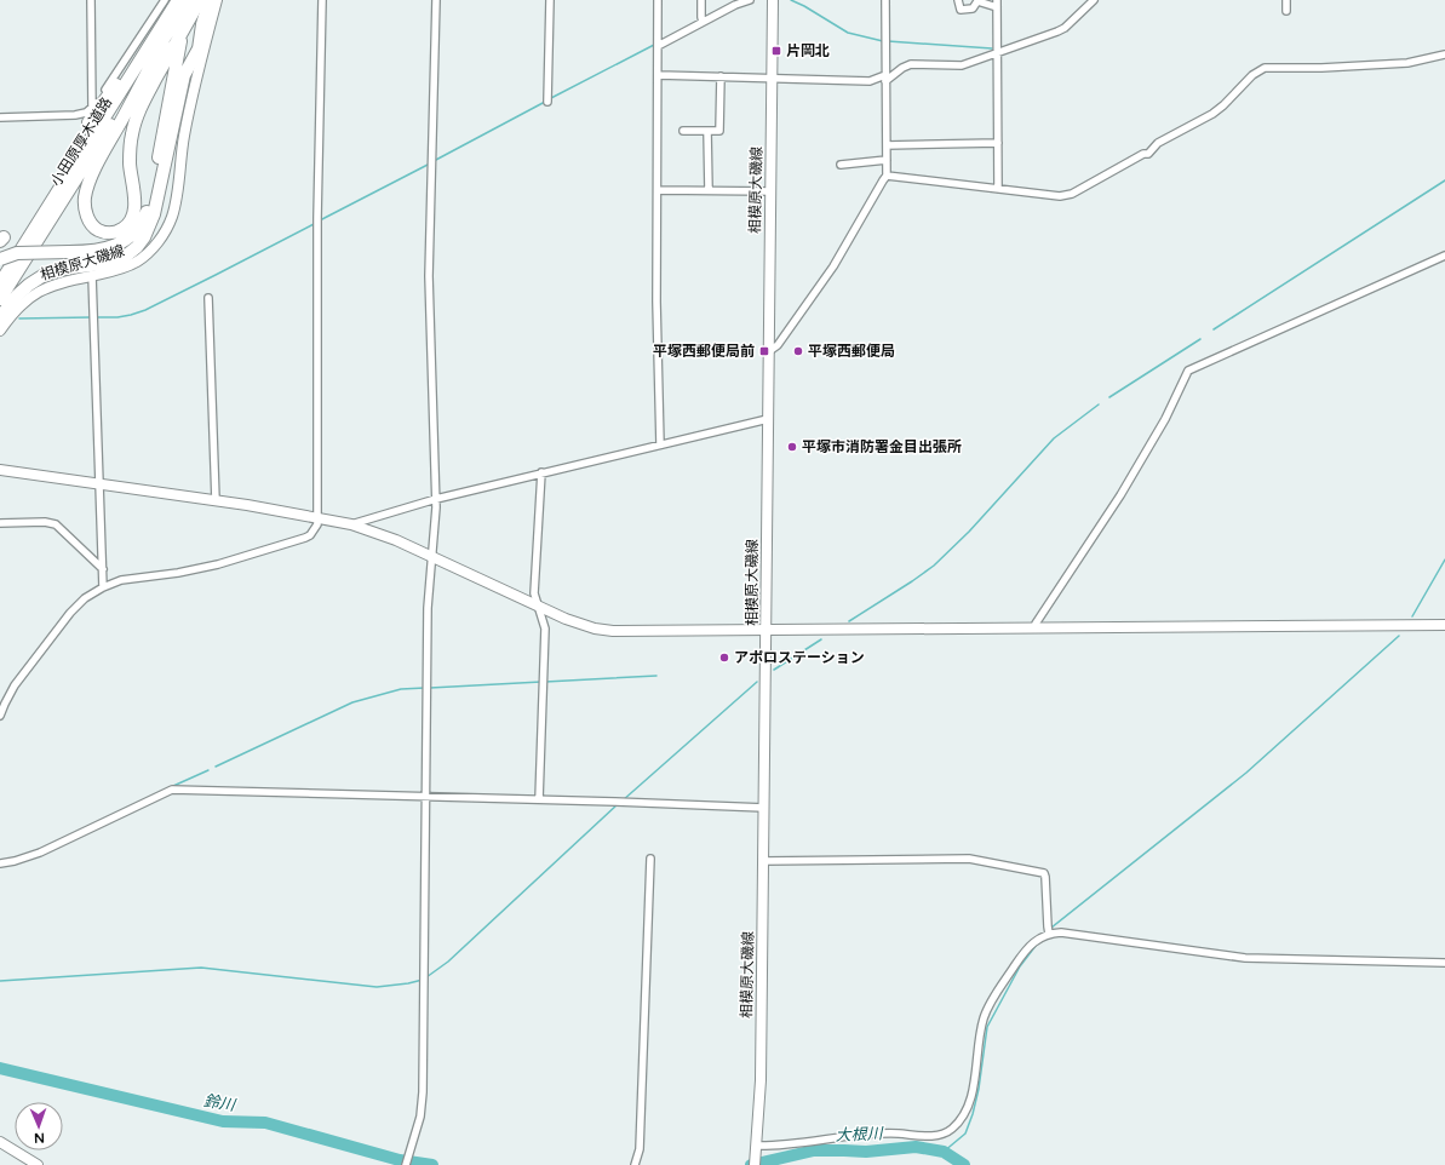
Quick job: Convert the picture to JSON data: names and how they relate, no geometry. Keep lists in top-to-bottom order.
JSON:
{
  "streets": {
    "highway": ["小田原厚木道路"],
    "main road": ["相模原大磯線"]
  },
  "water": ["鈴川", "大根川"],
  "places": {
    "transit": ["片岡北", "平塚西郵便局前"],
    "other": ["平塚西郵便局", "平塚市消防署金目出張所", "アポロステーション"]
  },
  "north": "bottom"
}
